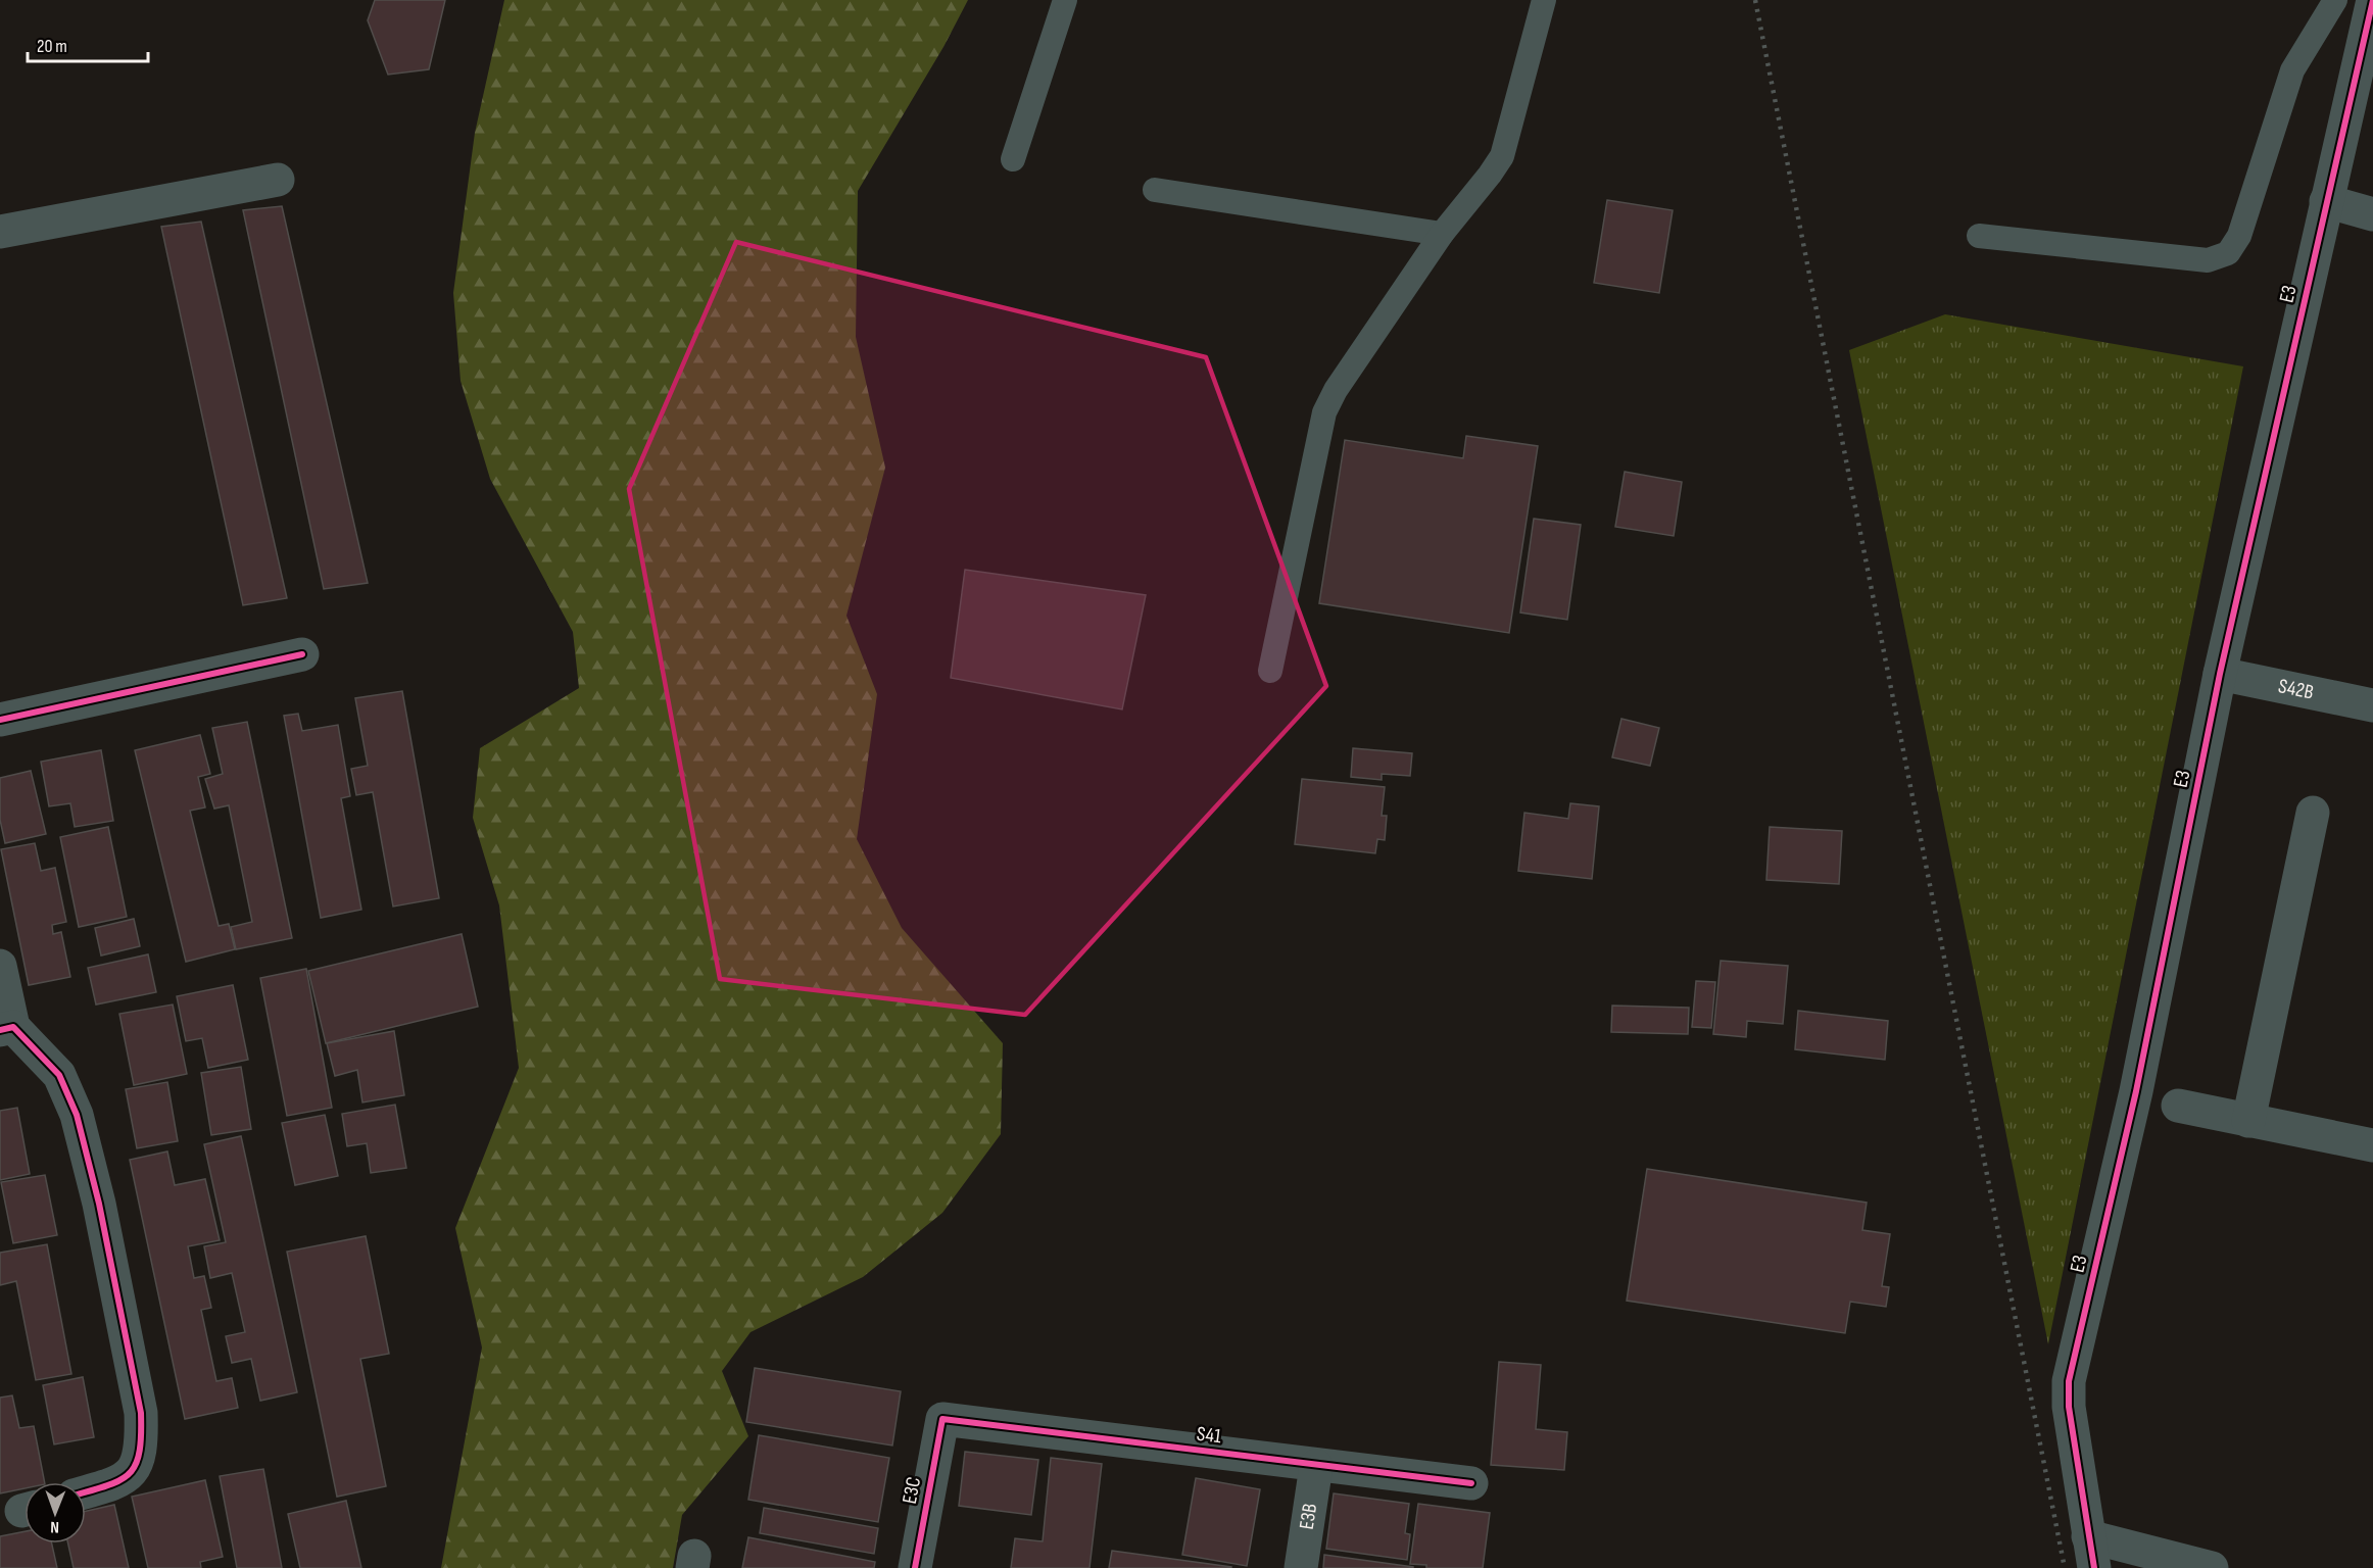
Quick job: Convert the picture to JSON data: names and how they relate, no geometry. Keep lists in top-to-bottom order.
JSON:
{
  "streets": {
    "street": [
      "E3",
      "S42B",
      "S41",
      "E3C",
      "E3B"
    ]
  },
  "crossings": [
    ["E3", "S42B"],
    ["S41", "E3C"],
    ["S41", "E3B"]
  ],
  "scale_bar": "20 m",
  "north": "bottom"
}
